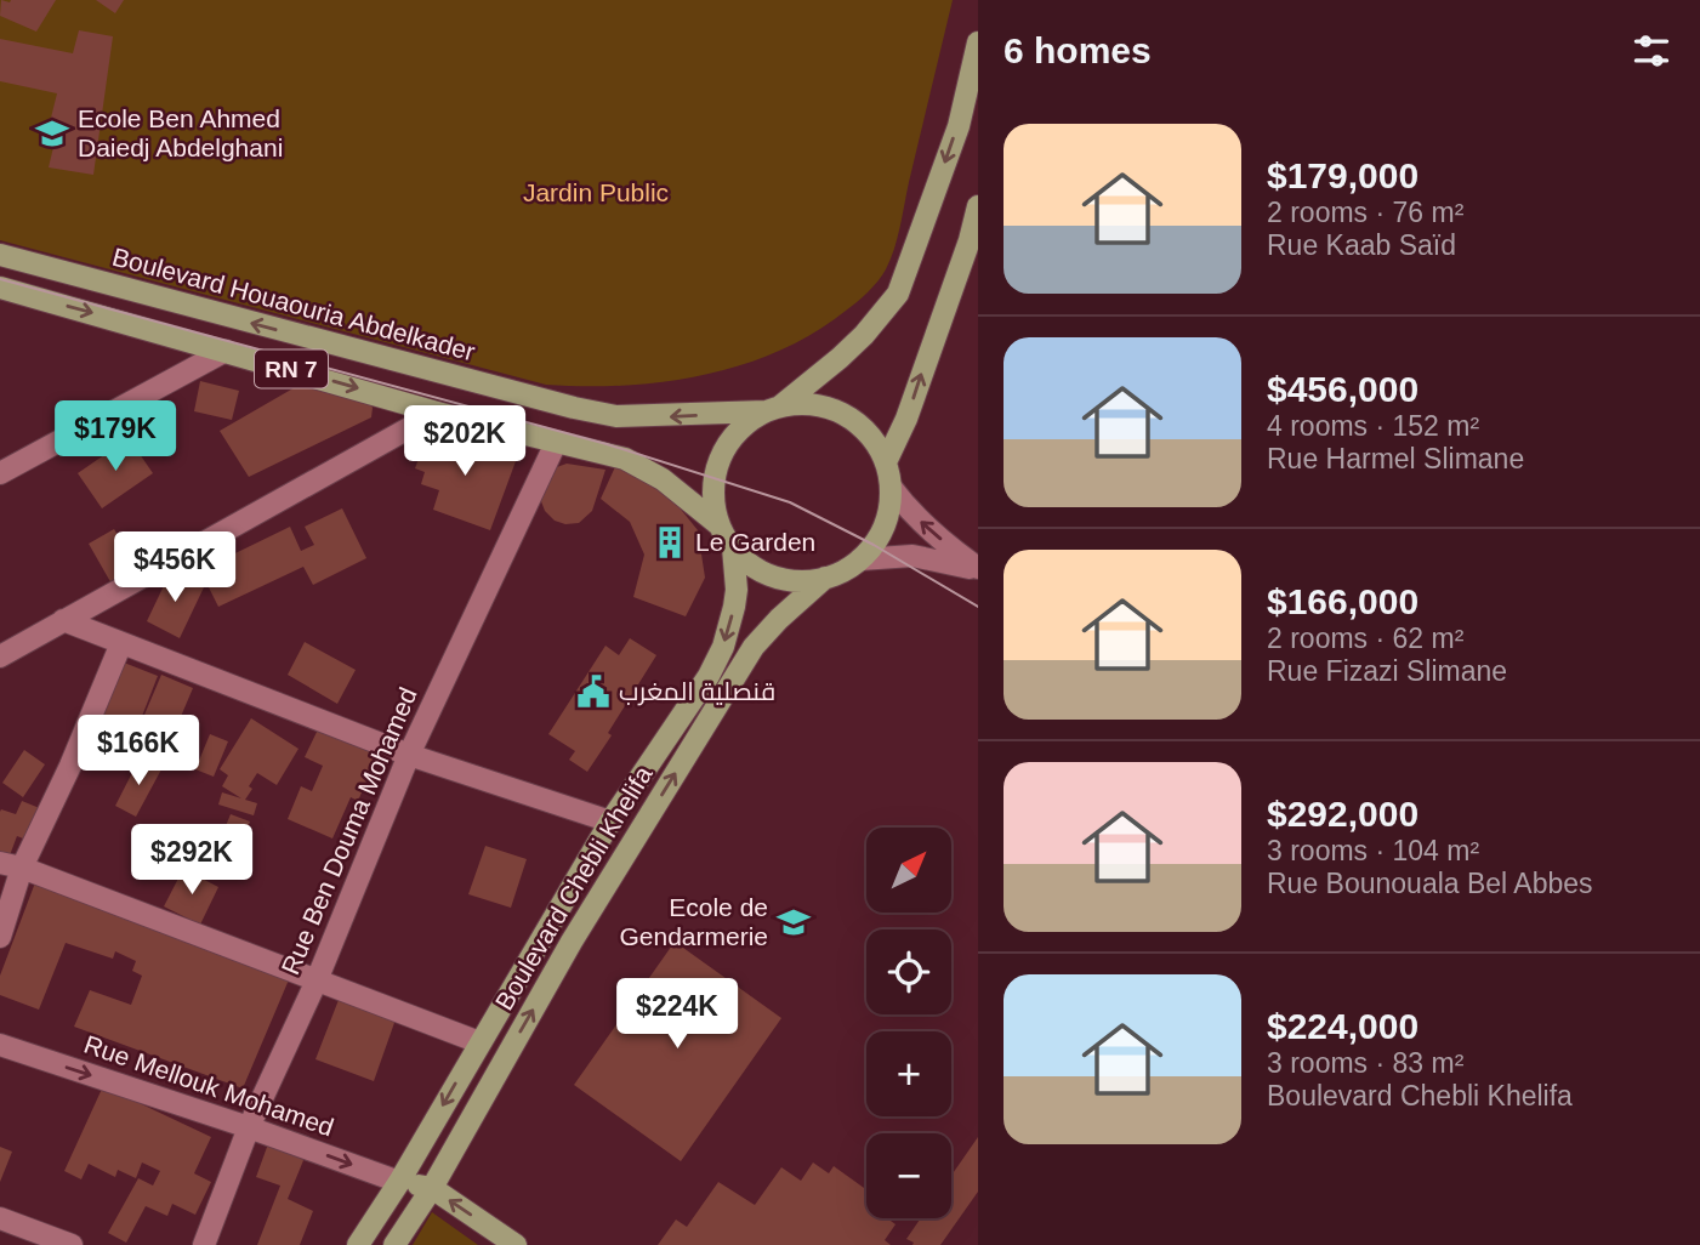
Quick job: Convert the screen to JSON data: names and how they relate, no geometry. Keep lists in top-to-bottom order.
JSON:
{
  "streets": {
    "main road": ["Boulevard Houaouria Abdelkader", "RN 7", "Boulevard Chebli Khelifa"],
    "street": ["Rue Ben Douma Mohamed", "Rue Mellouk Mohamed"]
  },
  "crossings": [
    ["Boulevard Houaouria Abdelkader", "RN 7"],
    ["Boulevard Houaouria Abdelkader", "Boulevard Chebli Khelifa"],
    ["RN 7", "Rue Ben Douma Mohamed"],
    ["RN 7", "Boulevard Chebli Khelifa"],
    ["Rue Ben Douma Mohamed", "Rue Mellouk Mohamed"]
  ],
  "parks": ["Jardin Public"],
  "places": {
    "school or university": ["Ecole Ben Ahmed Daiedj Abdelghani", "Ecole de Gendarmerie"],
    "building": ["Le Garden"],
    "public building": ["قنصلية المغرب"]
  },
  "north": "top right",
  "page": {
    "heading": "6 homes",
    "list": [
      {
        "name": "$179,000",
        "note": "2 rooms · 76 m² · Rue Kaab Saïd"
      },
      {
        "name": "$456,000",
        "note": "4 rooms · 152 m² · Rue Harmel Slimane"
      },
      {
        "name": "$166,000",
        "note": "2 rooms · 62 m² · Rue Fizazi Slimane"
      },
      {
        "name": "$292,000",
        "note": "3 rooms · 104 m² · Rue Bounouala Bel Abbes"
      },
      {
        "name": "$224,000",
        "note": "3 rooms · 83 m² · Boulevard Chebli Khelifa"
      }
    ],
    "price": [
      "$179K",
      "$202K",
      "$456K",
      "$166K",
      "$292K",
      "$224K"
    ],
    "map_buttons": ["+", "−"]
  }
}
